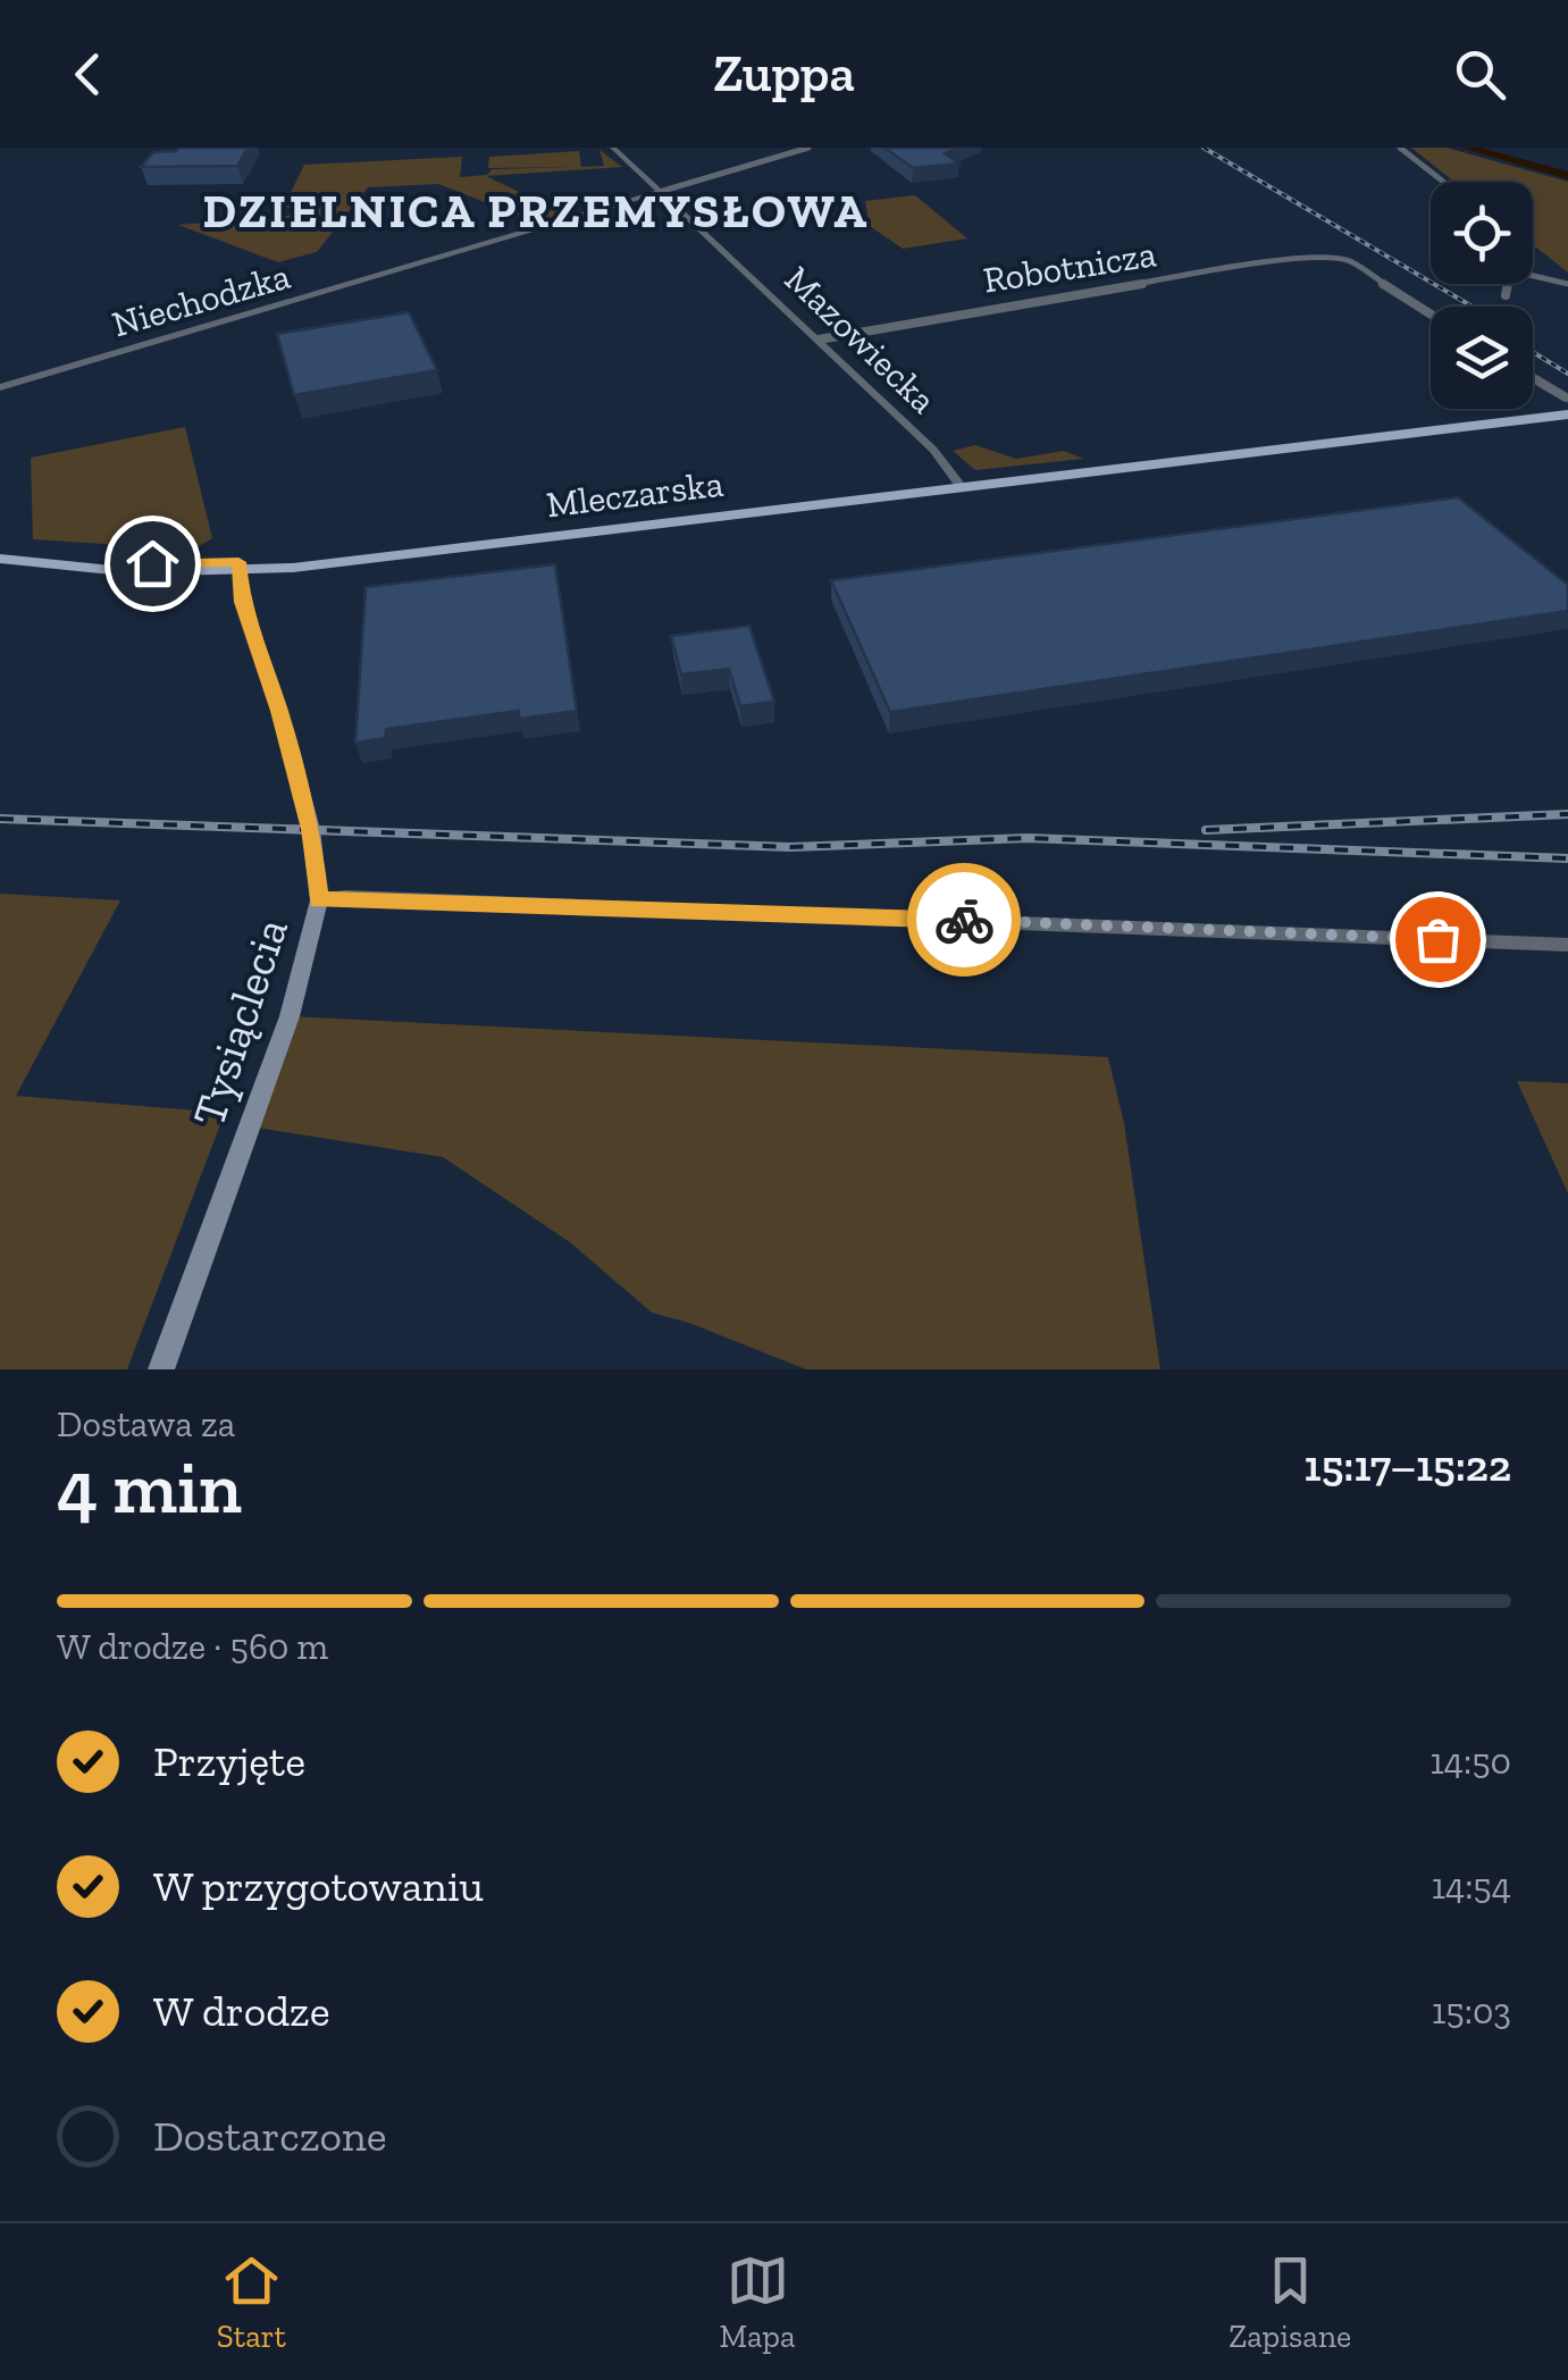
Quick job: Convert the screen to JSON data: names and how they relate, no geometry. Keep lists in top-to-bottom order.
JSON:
{
  "streets": {
    "main road": ["Mleczarska", "Tysiąclecia"],
    "street": ["Robotnicza", "Niechodzka", "Mazowiecka"]
  },
  "crossings": [
    ["Robotnicza", "Mazowiecka"],
    ["Niechodzka", "Mazowiecka"],
    ["Mazowiecka", "Mleczarska"],
    ["Mleczarska", "Tysiąclecia"]
  ],
  "districts": ["DZIELNICA PRZEMYSŁOWA"],
  "page": {
    "header": "Zuppa",
    "heading": ["4 min", "Dostawa za", "15:17–15:22"],
    "bar": "W drodze · 560 m",
    "list": [
      ["Przyjęte", "14:50"],
      ["W przygotowaniu", "14:54"],
      ["W drodze", "15:03"],
      "Dostarczone"
    ],
    "tabs": ["Start", "Mapa", "Zapisane"]
  }
}
